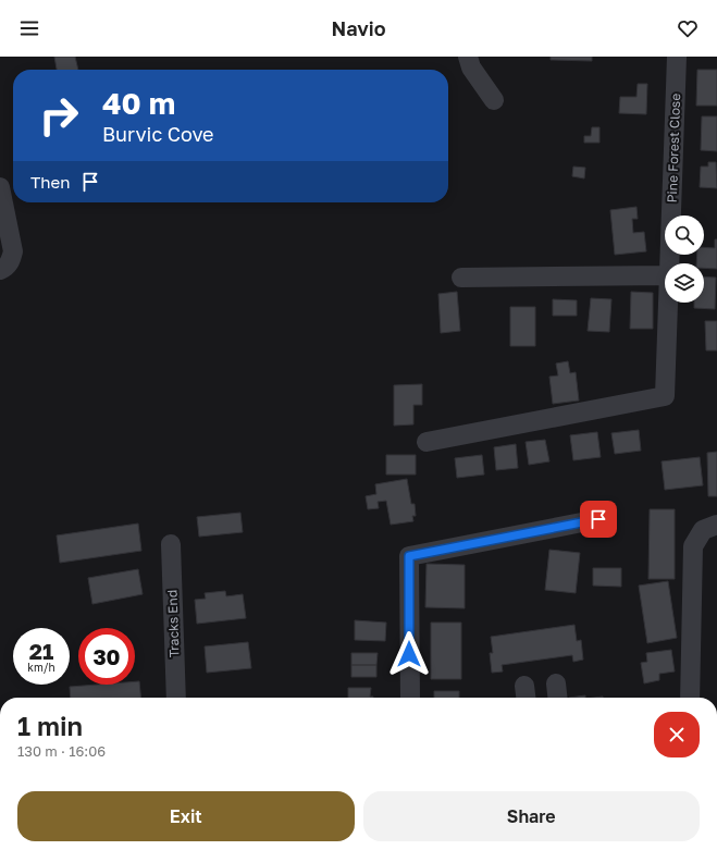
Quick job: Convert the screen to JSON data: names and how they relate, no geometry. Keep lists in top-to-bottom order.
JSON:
{
  "streets": {
    "street": ["Pine Forest Close", "Tracks End"]
  },
  "page": {
    "header": "Navio",
    "turn": ["40 m", "Burvic Cove"],
    "then": "Then",
    "speed": "21 km/h",
    "limit": "30",
    "heading": ["1 min", "130 m · 16:06"],
    "buttons": ["Exit", "Share"]
  }
}
